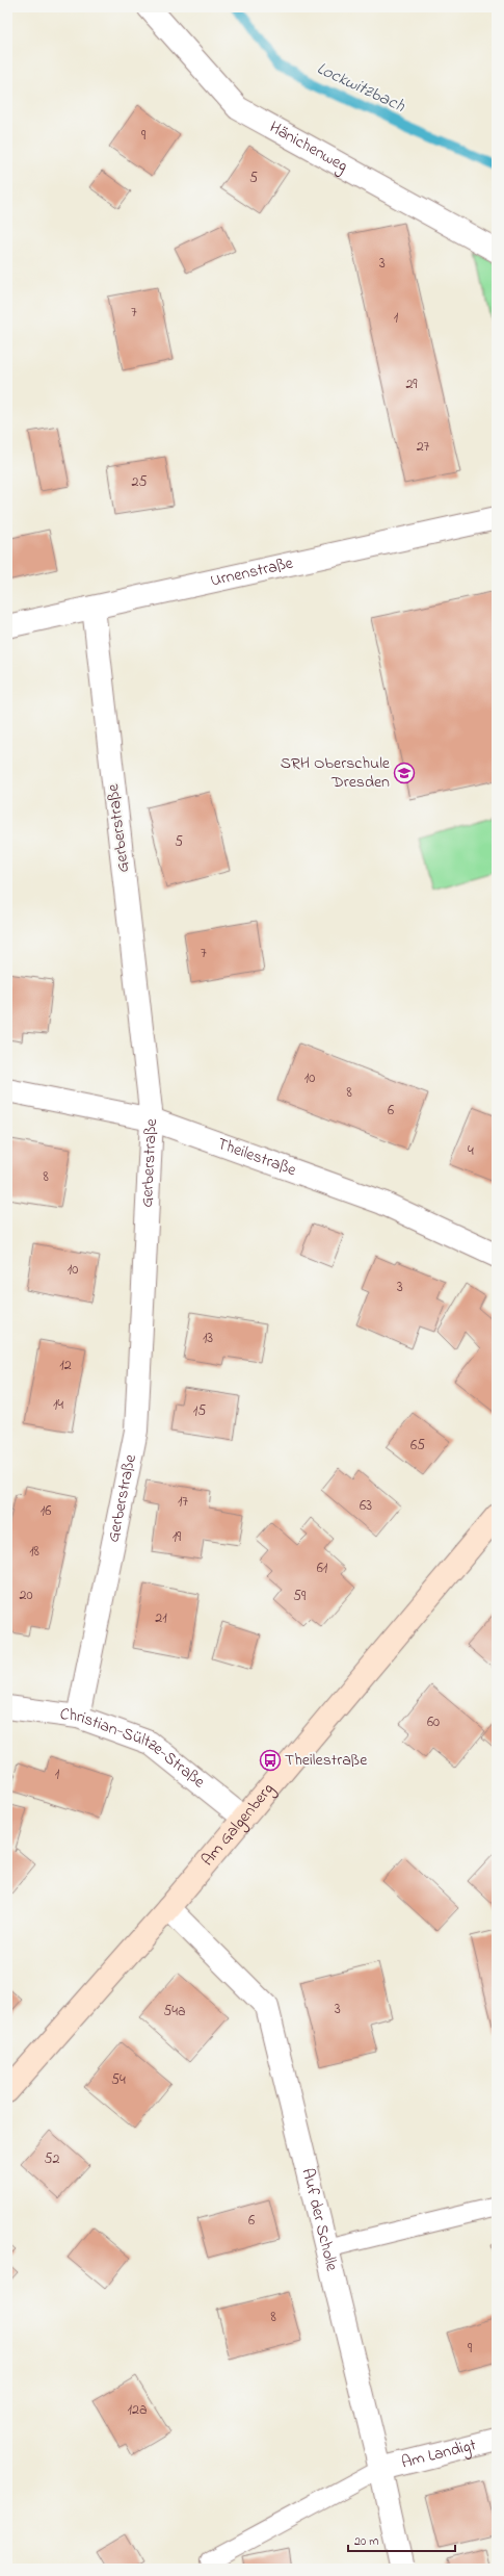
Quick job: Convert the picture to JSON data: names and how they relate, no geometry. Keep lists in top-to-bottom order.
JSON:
{
  "streets": {
    "main road": ["Am Galgenberg"],
    "street": [
      "Hänichenweg",
      "Urnenstraße",
      "Gerberstraße",
      "Theilestraße",
      "Christian-Sültze-Straße",
      "Auf der Scholle",
      "Am Landigt"
    ]
  },
  "crossings": [
    ["Urnenstraße", "Gerberstraße"],
    ["Gerberstraße", "Theilestraße"],
    ["Gerberstraße", "Christian-Sültze-Straße"],
    ["Christian-Sültze-Straße", "Am Galgenberg"],
    ["Am Galgenberg", "Auf der Scholle"],
    ["Auf der Scholle", "Am Landigt"]
  ],
  "water": ["Lockwitzbach"],
  "places": {
    "school or university": ["SRH Oberschule Dresden"],
    "bus stop": ["Theilestraße"]
  },
  "house_numbers": [
    "9",
    "5",
    "3",
    "7",
    "1",
    "29",
    "27",
    "25",
    "5",
    "7",
    "10",
    "8",
    "6",
    "4",
    "8",
    "10",
    "3",
    "13",
    "12",
    "14",
    "15",
    "65",
    "17",
    "63",
    "16",
    "19",
    "18",
    "61",
    "20",
    "59",
    "21",
    "60",
    "1",
    "3",
    "54a",
    "54",
    "52",
    "6",
    "8",
    "9",
    "12a"
  ],
  "scale_bar": "20 m"
}
